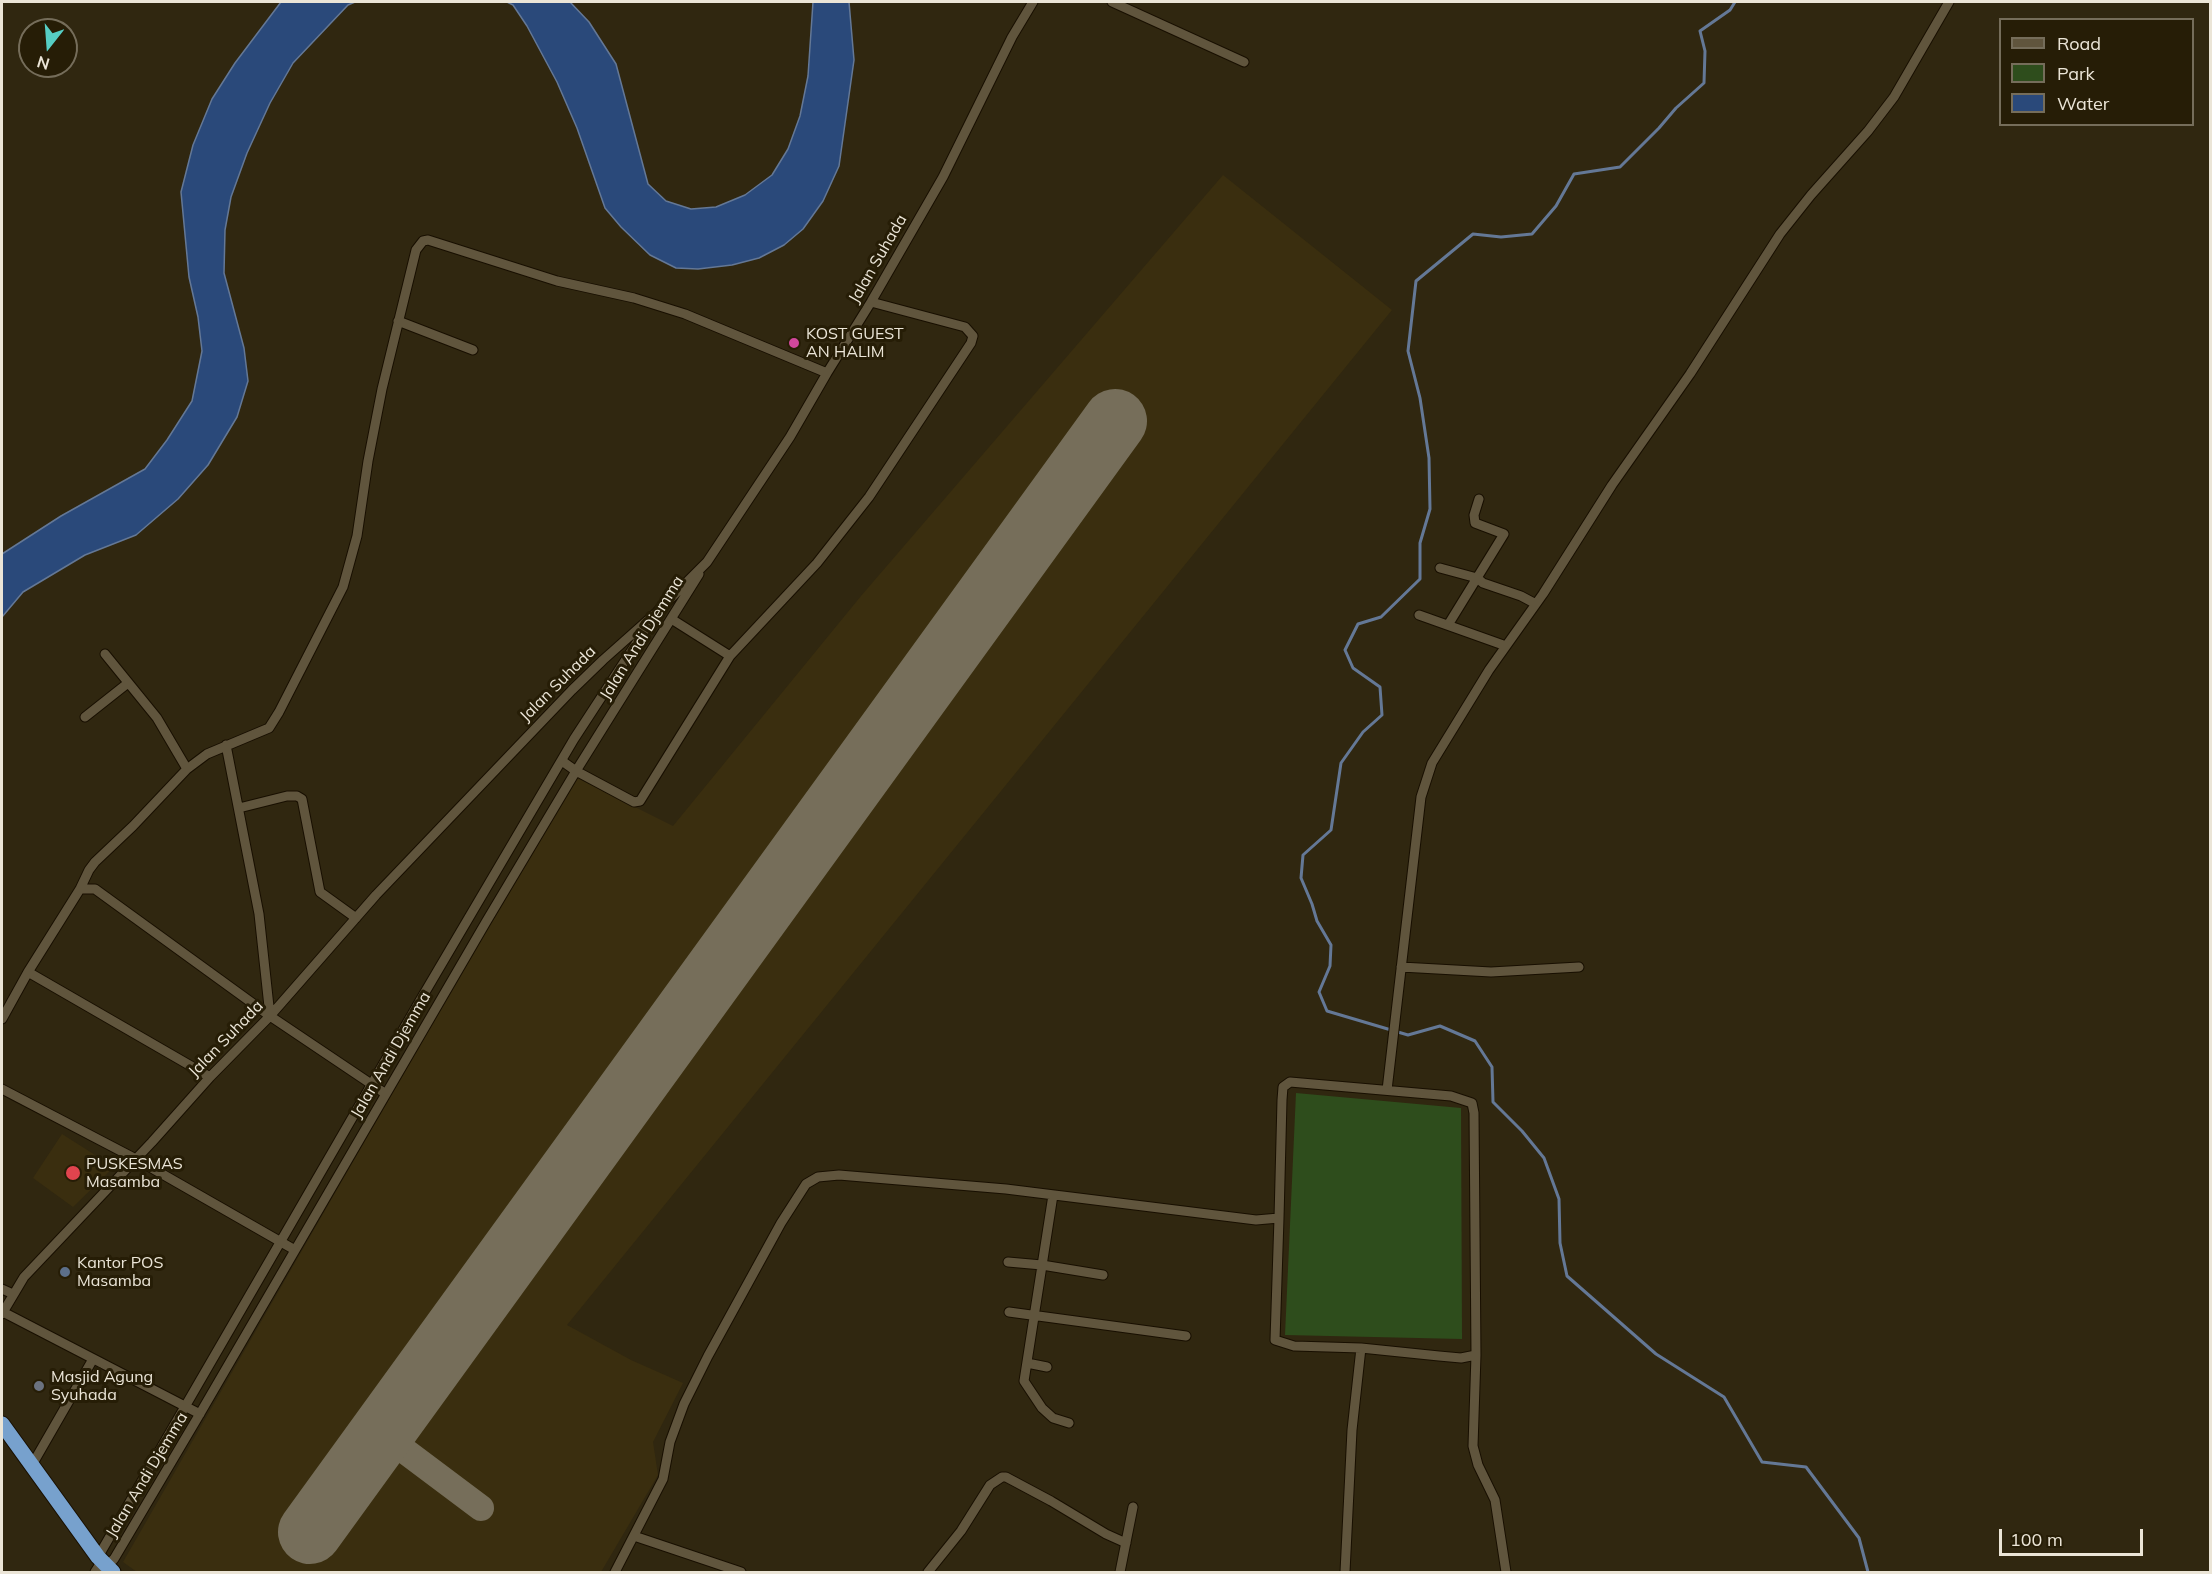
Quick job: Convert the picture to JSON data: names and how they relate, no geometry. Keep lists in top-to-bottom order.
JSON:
{
  "streets": {
    "street": ["Jalan Suhada", "Jalan Andi Djemma"]
  },
  "crossings": [
    ["Jalan Suhada", "Jalan Andi Djemma"]
  ],
  "places": [
    "KOST GUEST AN HALIM",
    "PUSKESMAS Masamba",
    "Kantor POS Masamba",
    "Masjid Agung Syuhada"
  ],
  "legend": ["Road", "Park", "Water"],
  "scale_bar": "100 m",
  "north": "bottom"
}
